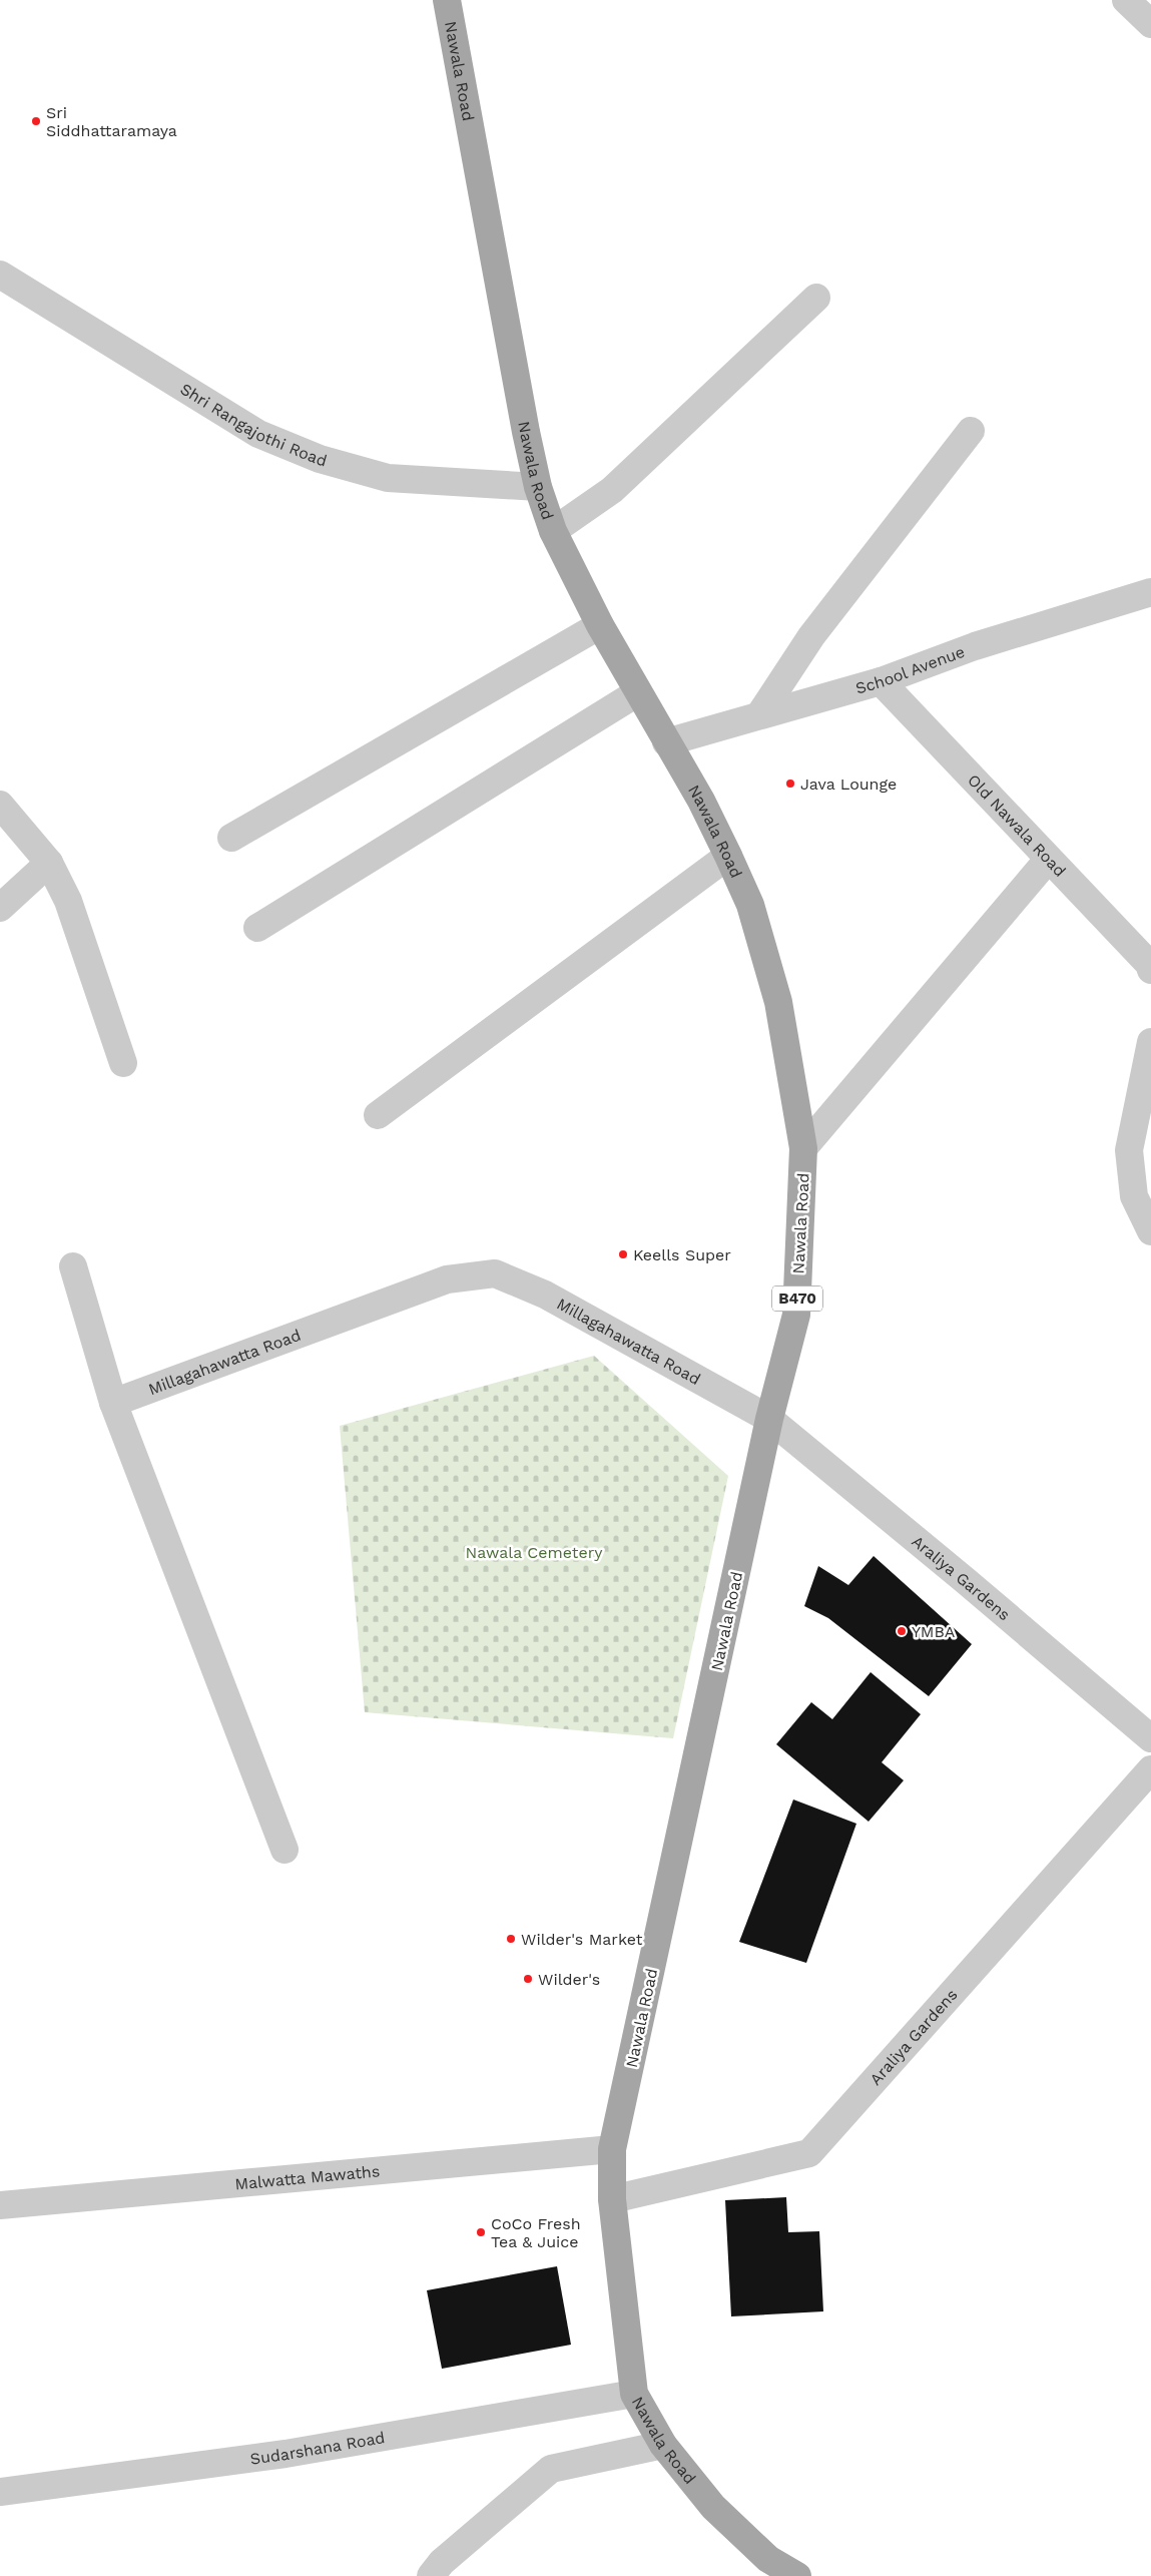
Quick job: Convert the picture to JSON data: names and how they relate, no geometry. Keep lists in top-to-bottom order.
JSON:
{
  "streets": {
    "main road": ["Nawala Road", "B470"],
    "street": [
      "Shri Rangajothi Road",
      "School Avenue",
      "Old Nawala Road",
      "Millagahawatta Road",
      "Araliya Gardens",
      "Malwatta Mawaths",
      "Sudarshana Road"
    ]
  },
  "crossings": [
    ["Nawala Road", "Shri Rangajothi Road"],
    ["Nawala Road", "School Avenue"],
    ["Nawala Road", "Millagahawatta Road"],
    ["Nawala Road", "Araliya Gardens"],
    ["Nawala Road", "Malwatta Mawaths"],
    ["Nawala Road", "Sudarshana Road"],
    ["School Avenue", "Old Nawala Road"],
    ["Millagahawatta Road", "Araliya Gardens"]
  ],
  "parks": ["Nawala Cemetery"],
  "places": [
    "Sri Siddhattaramaya",
    "Java Lounge",
    "Keells Super",
    "YMBA",
    "Wilder's Market",
    "Wilder's",
    "CoCo Fresh Tea & Juice"
  ]
}
